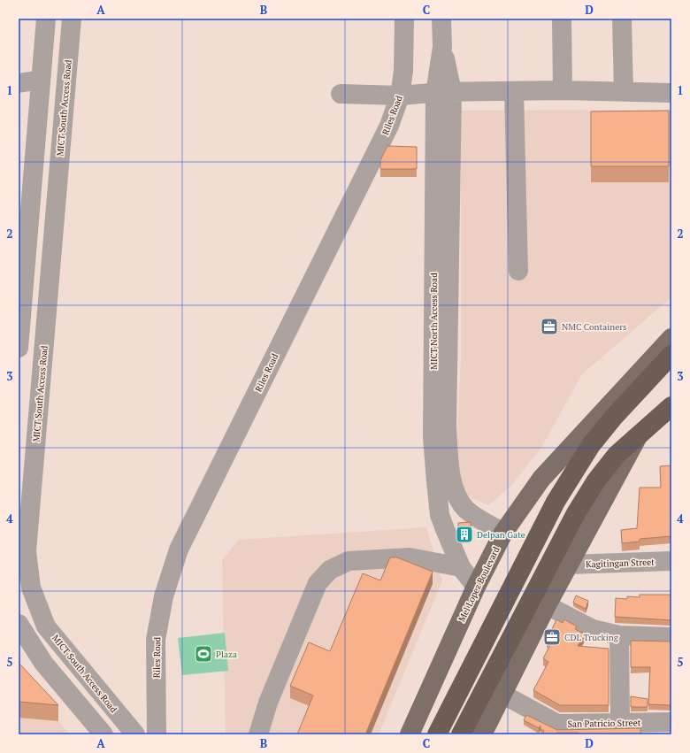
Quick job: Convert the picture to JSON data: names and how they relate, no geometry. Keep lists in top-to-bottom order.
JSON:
{
  "streets": {
    "main road": ["Mel Lopez Boulevard"],
    "street": [
      "MICT South Access Road",
      "Riles Road",
      "MICT North Access Road",
      "Kagitingan Street",
      "San Patricio Street"
    ]
  },
  "crossings": [
    ["MICT North Access Road", "Mel Lopez Boulevard"]
  ],
  "places": {
    "office": ["NMC Containers", "CDL Trucking"],
    "building": ["Delpan Gate"],
    "sports": ["Plaza"]
  },
  "grid": {
    "columns": [
      "A",
      "B",
      "C",
      "D"
    ],
    "rows": [
      "1",
      "2",
      "3",
      "4",
      "5"
    ]
  }
}
